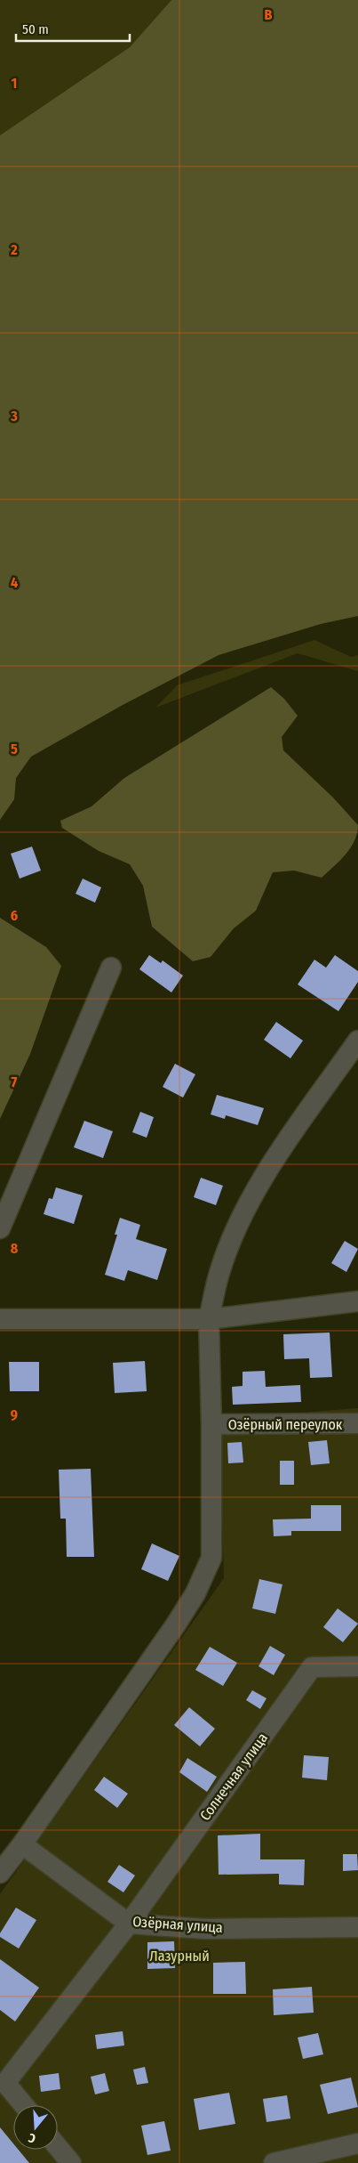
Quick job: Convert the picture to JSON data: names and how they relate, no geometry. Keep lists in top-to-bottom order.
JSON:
{
  "streets": {
    "street": ["Озёрный переулок", "Солнечная улица", "Озёрная улица"]
  },
  "crossings": [
    ["Солнечная улица", "Озёрная улица"]
  ],
  "parks": ["Лазурный"],
  "scale_bar": "50 m",
  "north": "bottom",
  "grid": {
    "columns": ["B"],
    "rows": [
      "1",
      "2",
      "3",
      "4",
      "5",
      "6",
      "7",
      "8",
      "9"
    ]
  }
}
